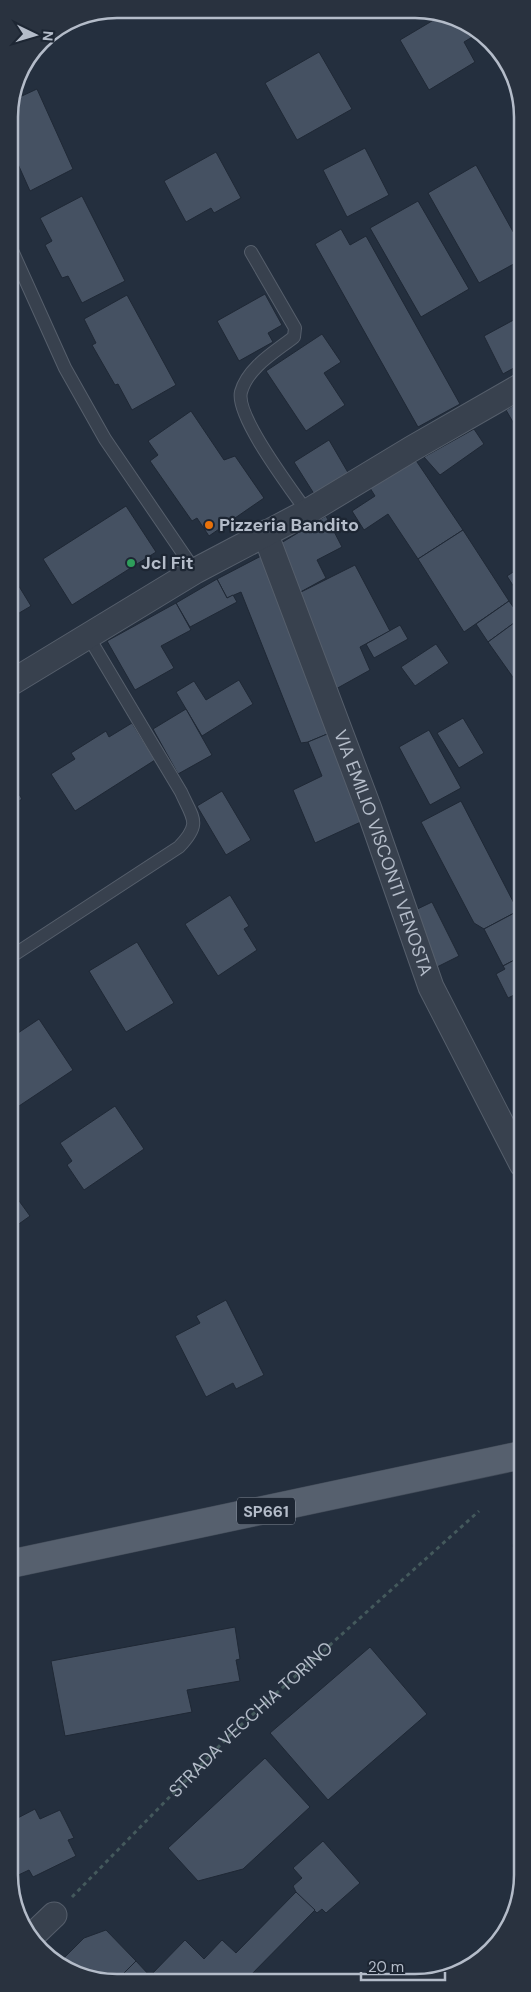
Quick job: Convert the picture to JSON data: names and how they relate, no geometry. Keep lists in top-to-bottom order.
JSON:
{
  "streets": {
    "main road": ["SP661"],
    "street": ["VIA EMILIO VISCONTI VENOSTA"],
    "path": ["STRADA VECCHIA TORINO"]
  },
  "places": ["Pizzeria Bandito", "Jcl Fit"],
  "scale_bar": "20 m",
  "north": "right"
}
